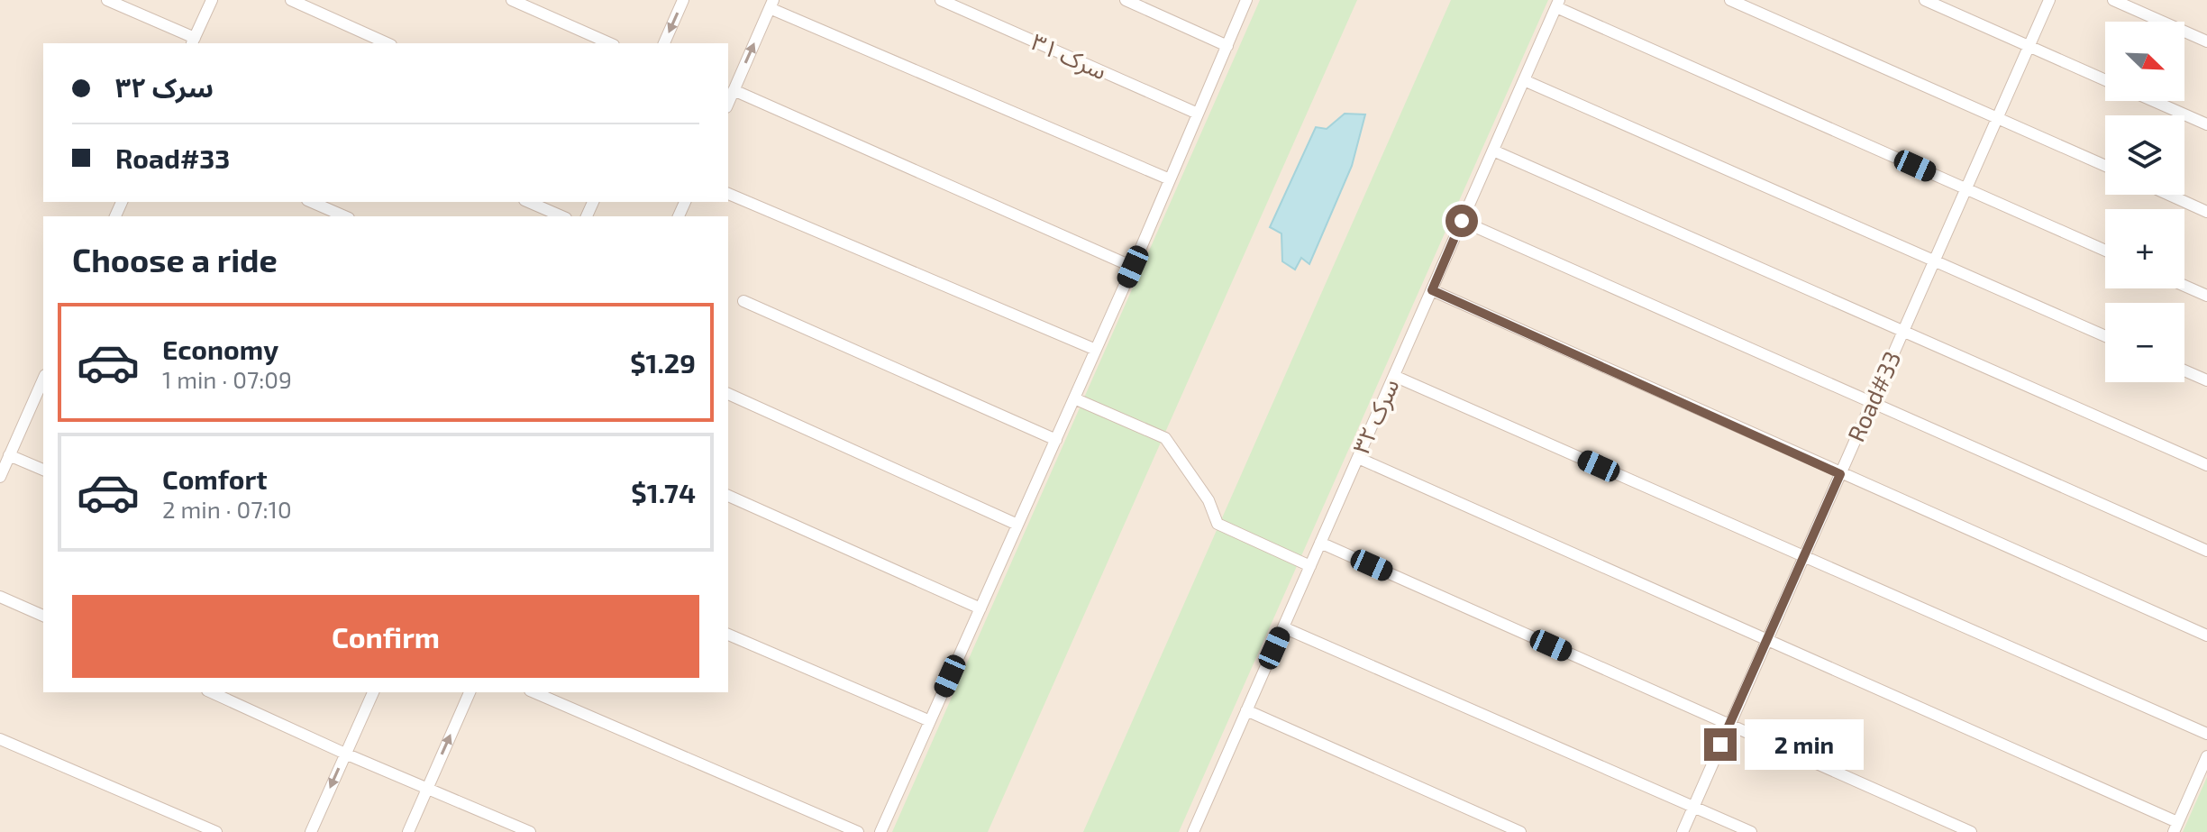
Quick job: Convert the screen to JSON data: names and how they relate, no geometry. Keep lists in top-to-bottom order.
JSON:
{
  "streets": {
    "street": ["سرک ۳۱", "Road#33", "سرک ۳۲"]
  },
  "north": "bottom right",
  "page": {
    "map_buttons": ["+", "−"],
    "banner": ["سرک ۳۲", "Road#33"],
    "heading": "Choose a ride",
    "list": [
      {
        "name": "Economy",
        "note": "1 min · 07:09",
        "value": "$1.29"
      },
      {
        "name": "Comfort",
        "note": "2 min · 07:10",
        "value": "$1.74"
      }
    ],
    "buttons": "Confirm",
    "bubble": "2 min"
  }
}
